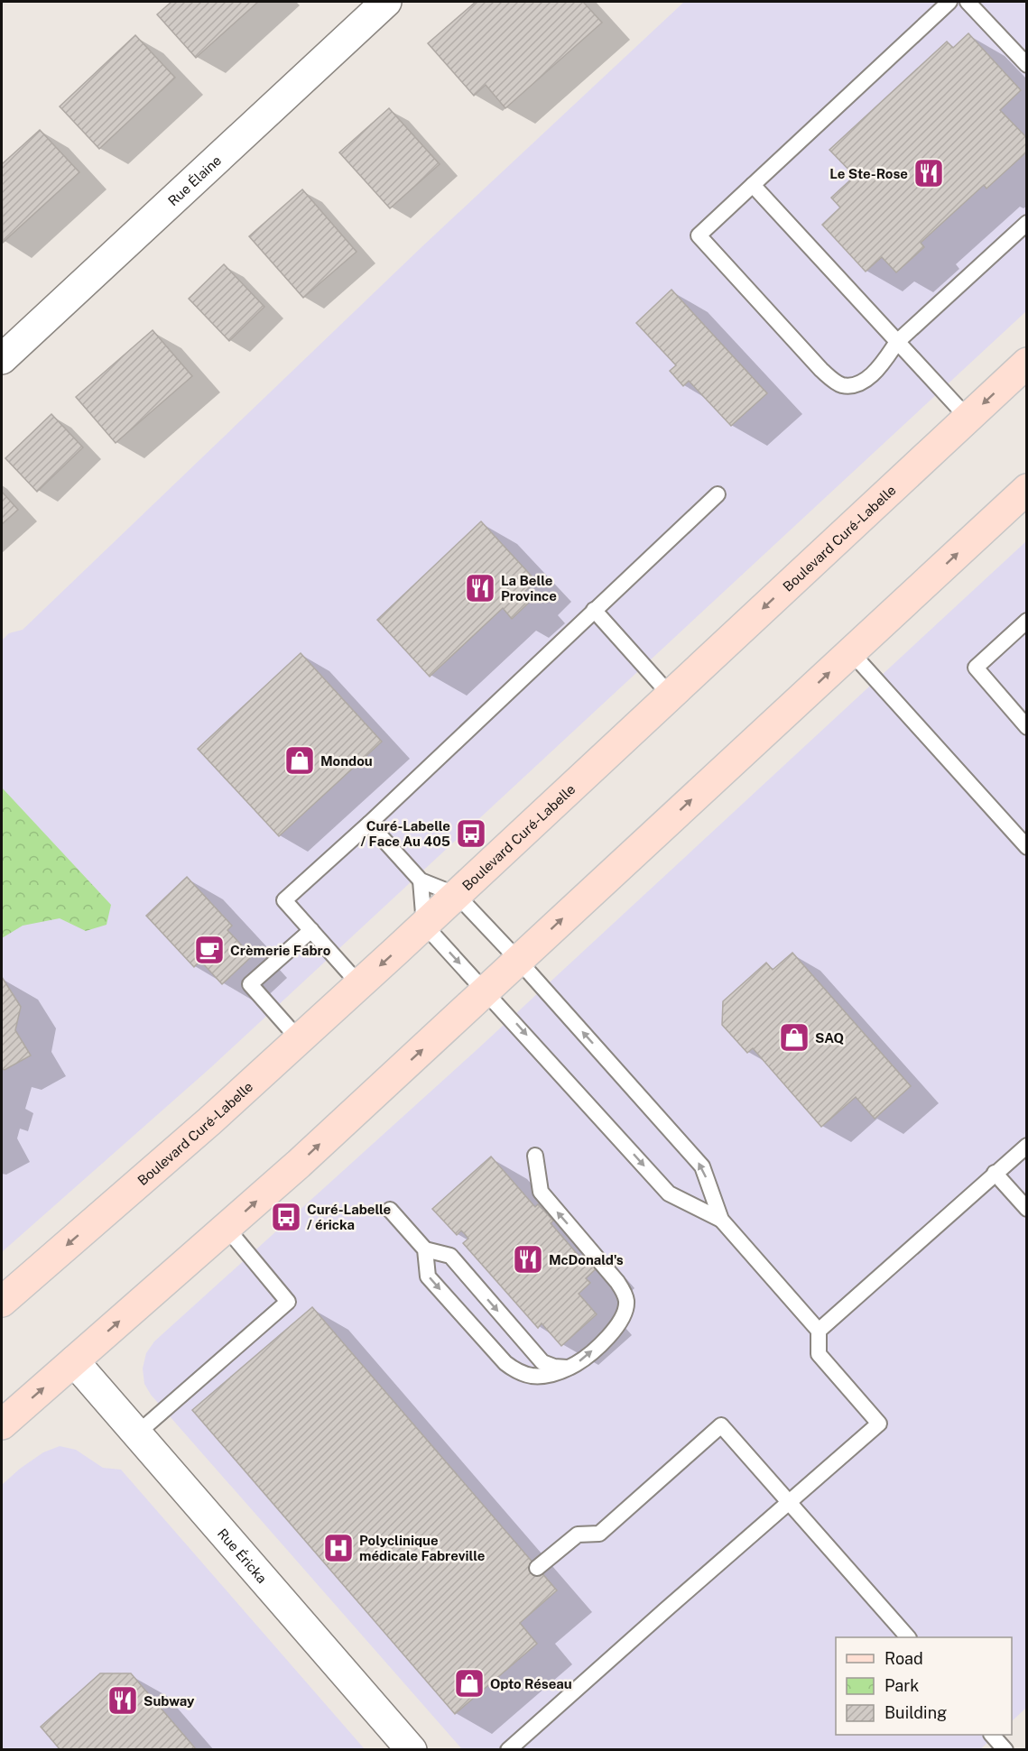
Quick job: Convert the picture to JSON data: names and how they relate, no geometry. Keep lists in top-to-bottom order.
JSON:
{
  "streets": {
    "main road": ["Boulevard Curé-Labelle"],
    "street": ["Rue Élaine", "Rue Éricka"]
  },
  "places": {
    "restaurant": [
      "Le Ste-Rose",
      "La Belle Province",
      "McDonald's",
      "Subway"
    ],
    "shop": ["Mondou", "SAQ", "Opto Réseau"],
    "bus stop": ["Curé-Labelle / Face Au 405", "Curé-Labelle / éricka"],
    "cafe": ["Crèmerie Fabro"],
    "hospital": ["Polyclinique médicale Fabreville"]
  },
  "legend": ["Road", "Park", "Building"]
}
